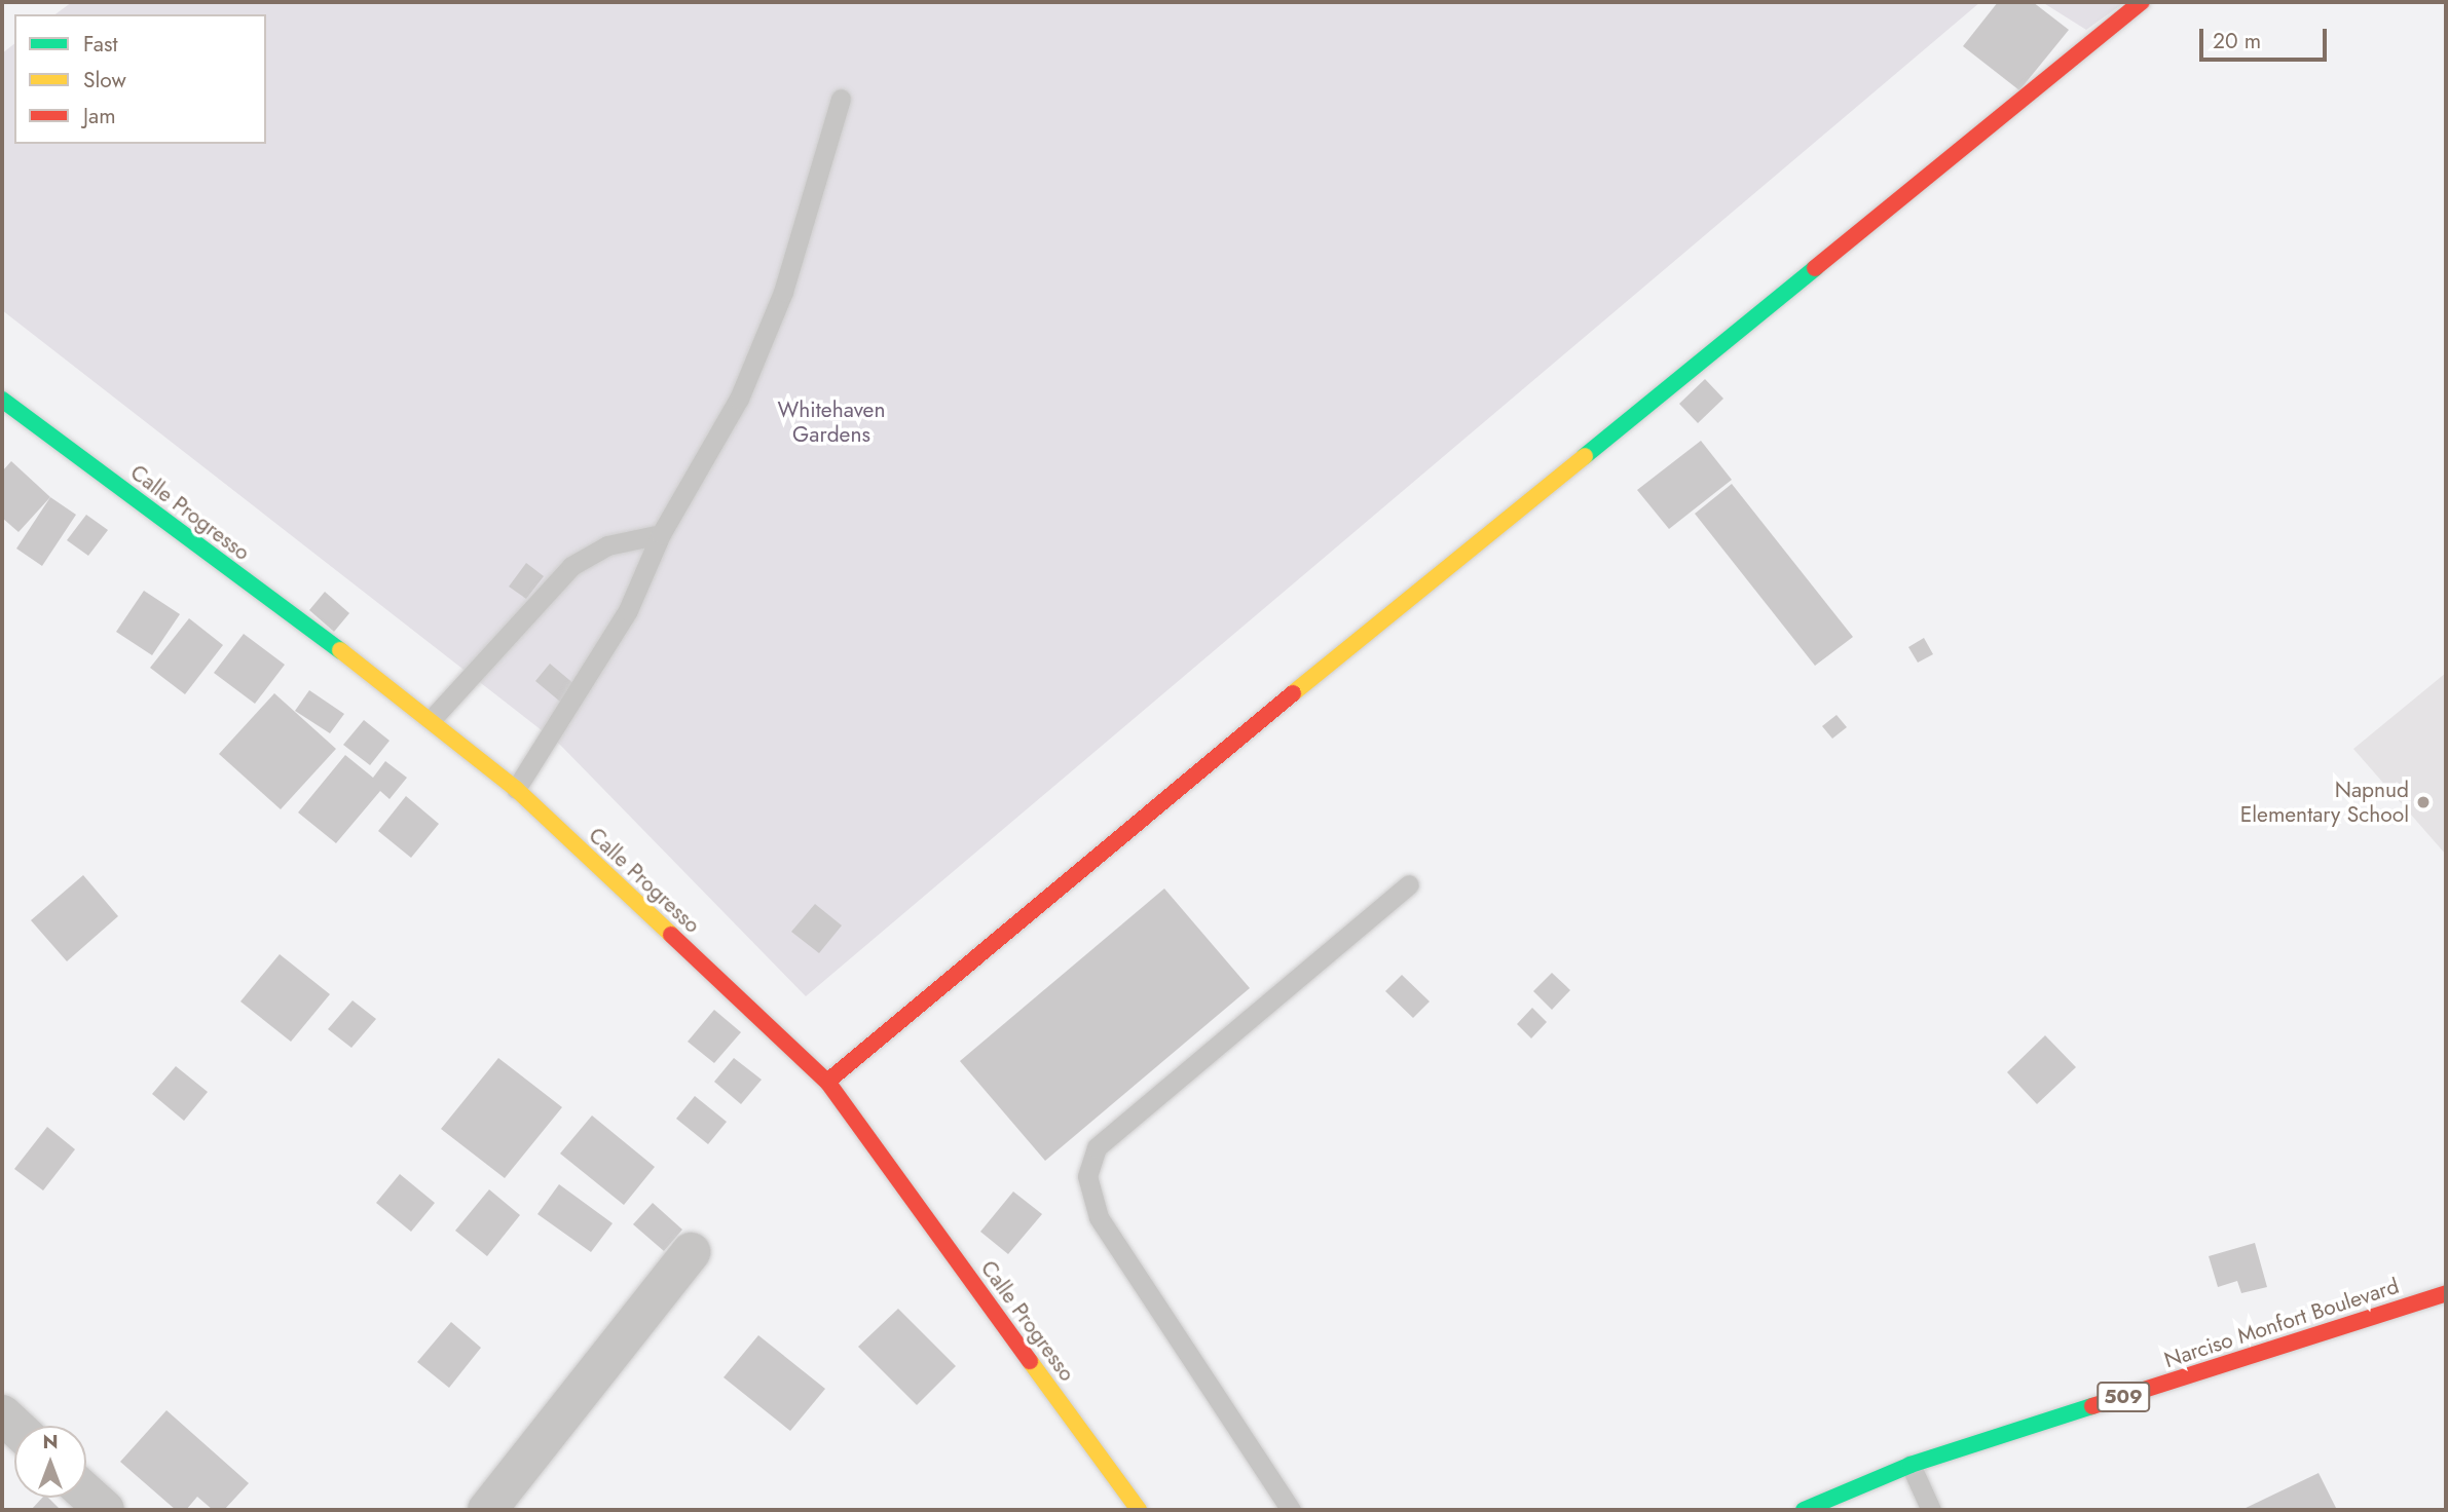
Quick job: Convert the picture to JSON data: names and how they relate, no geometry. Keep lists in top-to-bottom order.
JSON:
{
  "streets": {
    "main road": ["Calle Progresso", "Narciso Monfort Boulevard", "509"]
  },
  "parks": ["Whitehaven Gardens"],
  "places": ["Napnud Elementary School"],
  "legend": ["Fast", "Slow", "Jam"],
  "scale_bar": "20 m",
  "north": "top"
}
